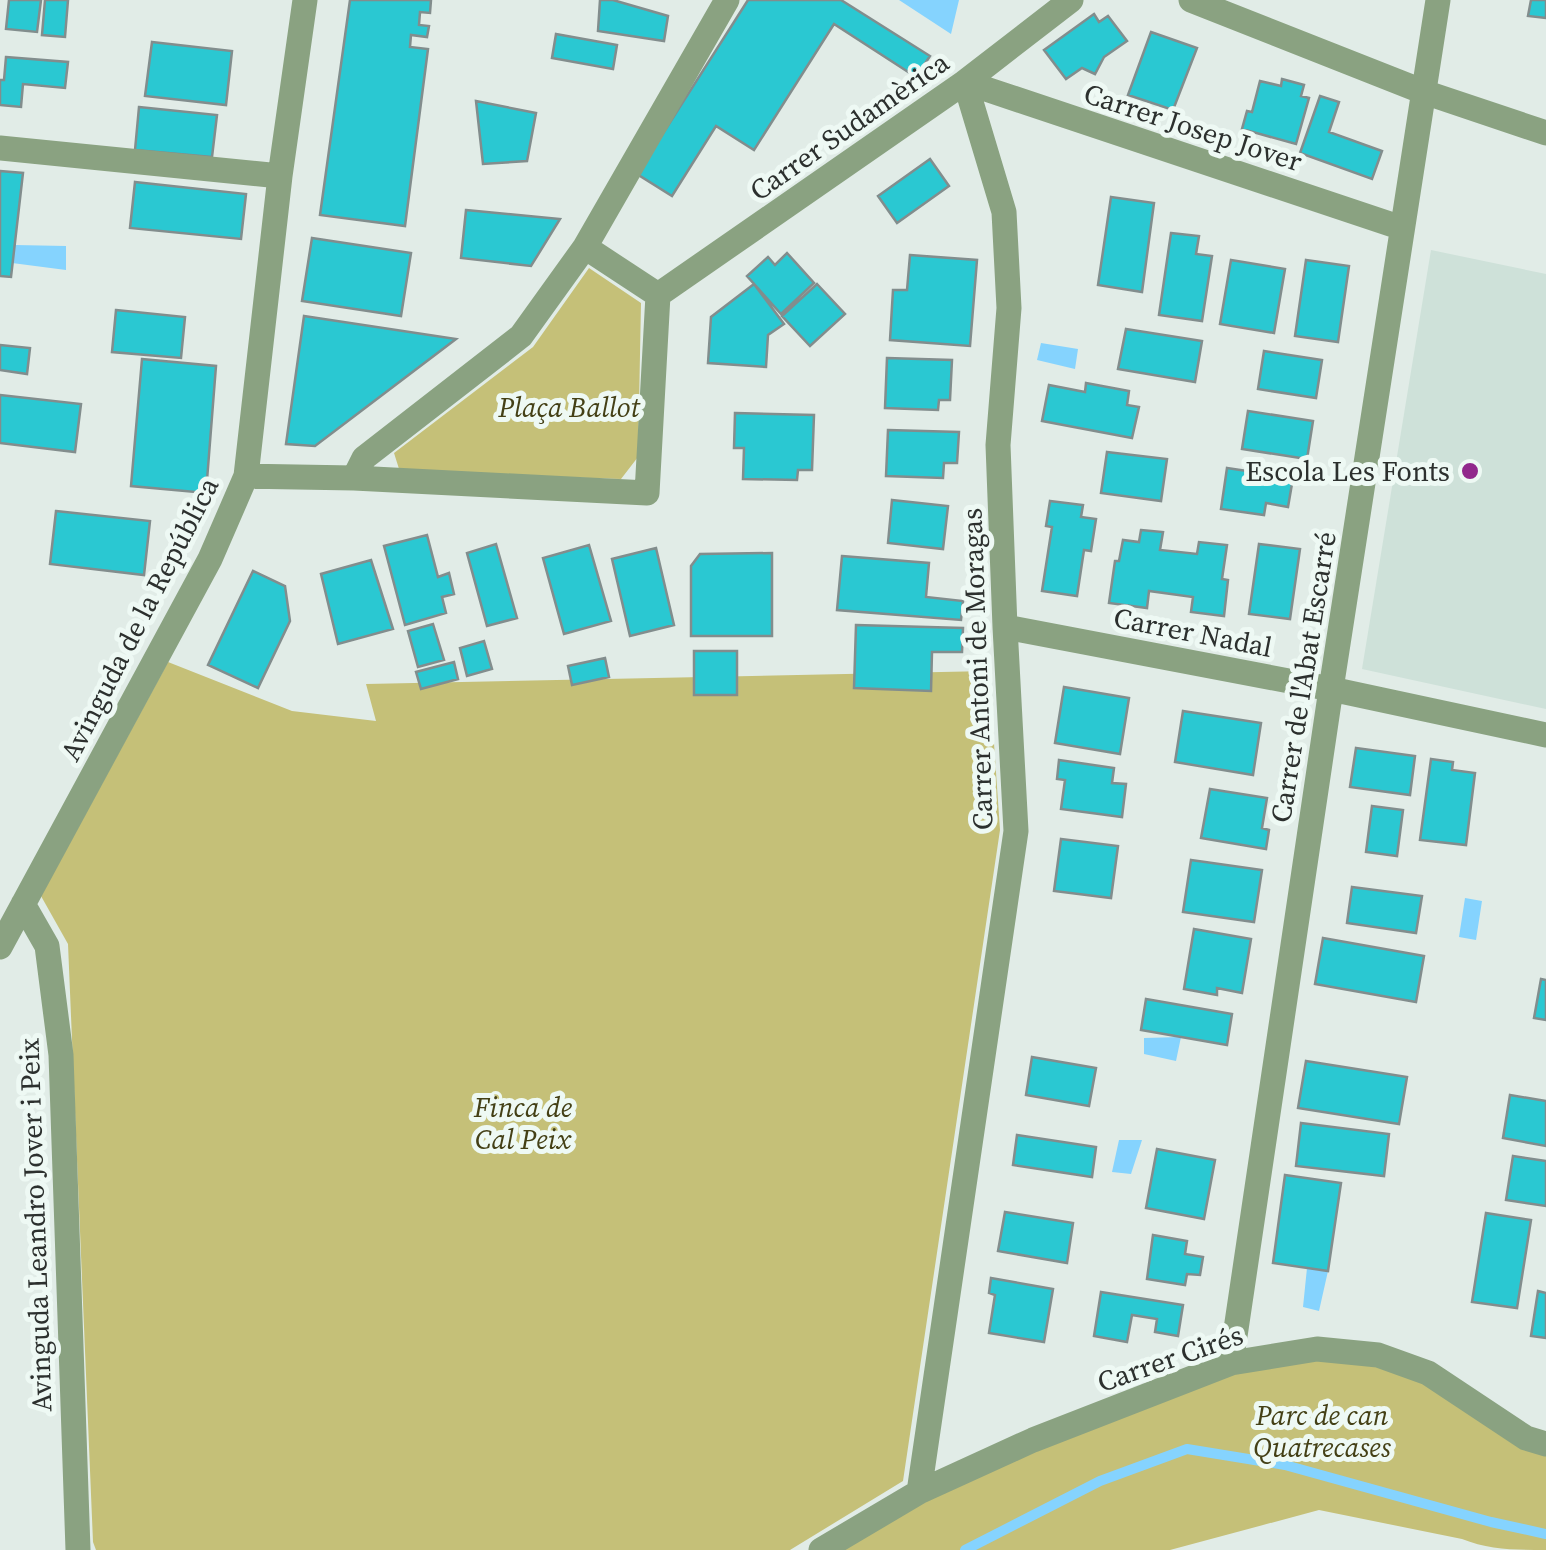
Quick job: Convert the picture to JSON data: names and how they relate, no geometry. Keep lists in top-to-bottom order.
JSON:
{
  "streets": {
    "street": [
      "Carrer Sudamèrica",
      "Carrer Josep Jover",
      "Avinguda de la República",
      "Carrer Nadal",
      "Carrer Antoni de Moragas",
      "Carrer de l'Abat Escarré",
      "Avinguda Leandro Jover i Peix",
      "Carrer Cirés"
    ]
  },
  "crossings": [
    ["Carrer Sudamèrica", "Carrer Josep Jover"],
    ["Carrer Sudamèrica", "Carrer Antoni de Moragas"],
    ["Carrer Josep Jover", "Carrer Antoni de Moragas"],
    ["Carrer Josep Jover", "Carrer de l'Abat Escarré"],
    ["Avinguda de la República", "Avinguda Leandro Jover i Peix"],
    ["Carrer Nadal", "Carrer Antoni de Moragas"],
    ["Carrer Nadal", "Carrer de l'Abat Escarré"],
    ["Carrer Antoni de Moragas", "Carrer Cirés"],
    ["Carrer de l'Abat Escarré", "Carrer Cirés"]
  ],
  "parks": ["Plaça Ballot", "Finca de Cal Peix", "Parc de can Quatrecases"],
  "places": ["Escola Les Fonts"]
}
